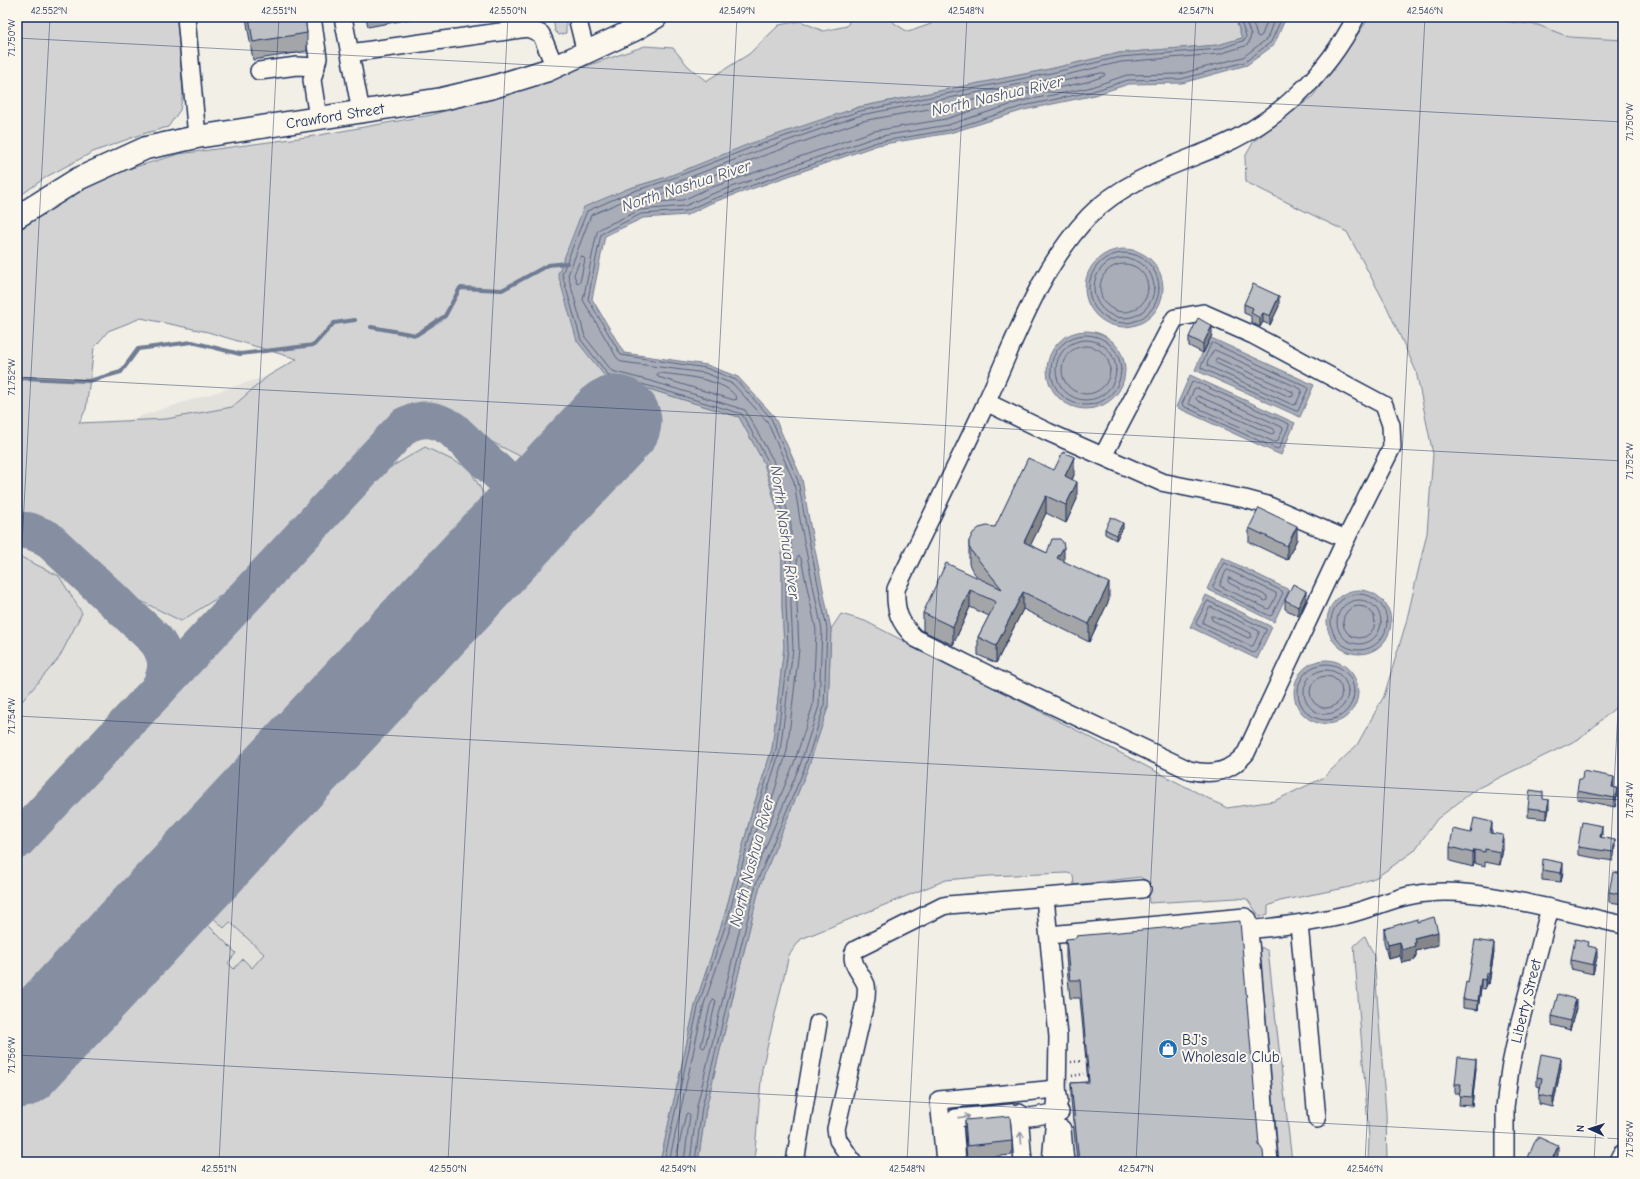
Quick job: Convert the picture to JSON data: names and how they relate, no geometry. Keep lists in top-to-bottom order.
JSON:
{
  "streets": {
    "main road": ["Crawford Street"],
    "street": ["Liberty Street"]
  },
  "water": ["North Nashua River"],
  "places": {
    "shop": ["BJ's Wholesale Club"]
  },
  "north": "left",
  "coordinates": [
    "42.552°N",
    "42.551°N",
    "42.550°N",
    "42.549°N",
    "42.548°N",
    "42.547°N",
    "42.546°N",
    "71.750°W",
    "71.752°W",
    "71.754°W",
    "71.756°W"
  ]
}
